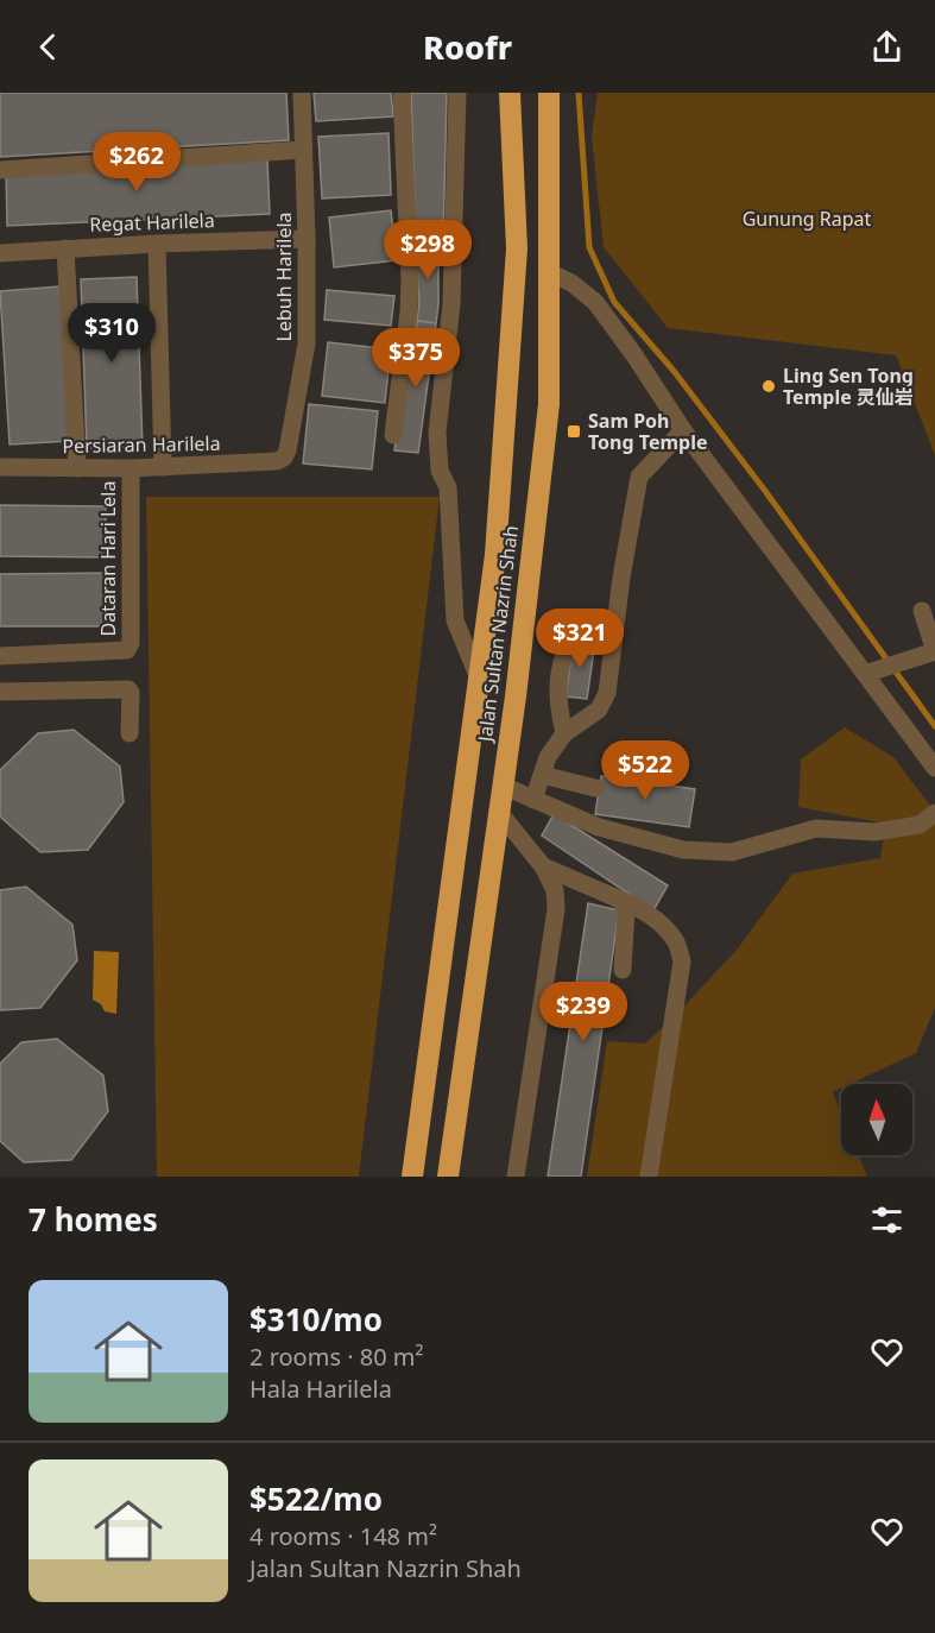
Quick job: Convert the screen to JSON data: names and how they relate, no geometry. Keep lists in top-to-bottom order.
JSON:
{
  "streets": {
    "highway": ["Jalan Sultan Nazrin Shah"],
    "street": [
      "Regat Harilela",
      "Lebuh Harilela",
      "Persiaran Harilela",
      "Dataran Hari Lela"
    ]
  },
  "crossings": [
    ["Regat Harilela", "Lebuh Harilela"],
    ["Lebuh Harilela", "Persiaran Harilela"],
    ["Persiaran Harilela", "Dataran Hari Lela"]
  ],
  "parks": ["Gunung Rapat"],
  "places": {
    "other": ["Ling Sen Tong Temple 灵仙岩"],
    "transit": ["Sam Poh Tong Temple"]
  },
  "north": "top",
  "page": {
    "header": "Roofr",
    "price": [
      "$262",
      "$298",
      "$310",
      "$375",
      "$321",
      "$522",
      "$239"
    ],
    "heading": "7 homes",
    "list": [
      {
        "name": "$310/mo",
        "note": "2 rooms · 80 m² · Hala Harilela"
      },
      {
        "name": "$522/mo",
        "note": "4 rooms · 148 m² · Jalan Sultan Nazrin Shah"
      }
    ]
  }
}
